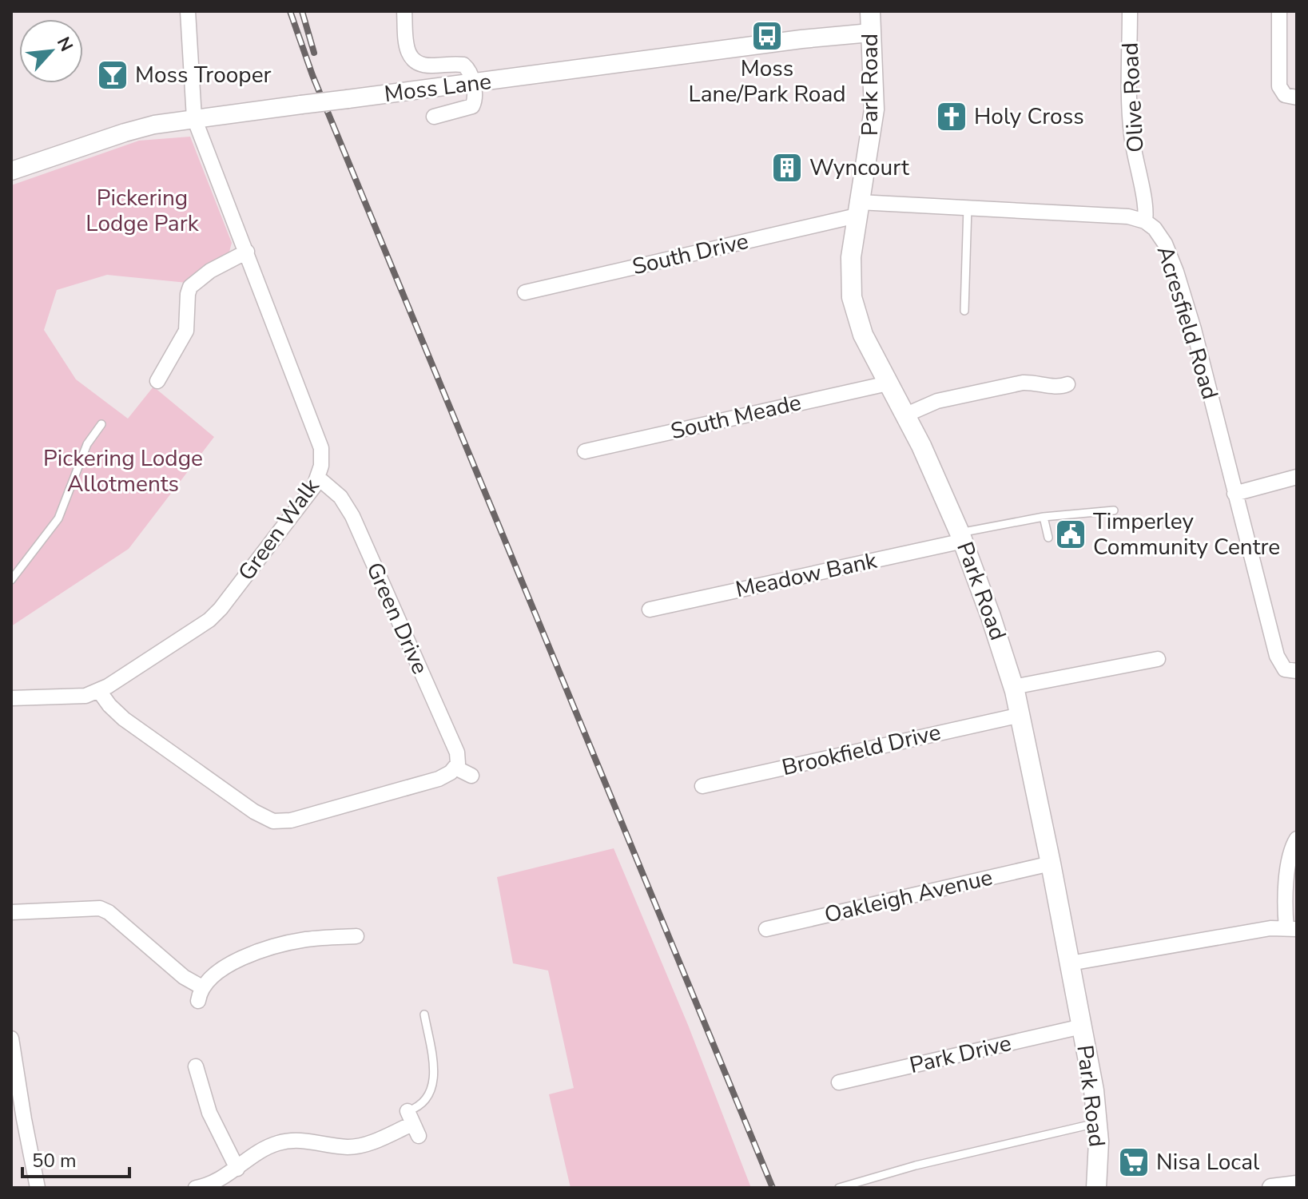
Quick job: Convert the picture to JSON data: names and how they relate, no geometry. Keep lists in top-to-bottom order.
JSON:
{
  "streets": {
    "main road": ["Park Road"],
    "street": [
      "Moss Lane",
      "Olive Road",
      "South Drive",
      "Acresfield Road",
      "South Meade",
      "Green Walk",
      "Meadow Bank",
      "Green Drive",
      "Brookfield Drive",
      "Oakleigh Avenue",
      "Park Drive"
    ]
  },
  "crossings": [
    ["Park Road", "Moss Lane"],
    ["Park Road", "South Drive"],
    ["Park Road", "Acresfield Road"],
    ["Park Road", "South Meade"],
    ["Park Road", "Meadow Bank"],
    ["Park Road", "Brookfield Drive"],
    ["Park Road", "Oakleigh Avenue"],
    ["Park Road", "Park Drive"],
    ["Moss Lane", "Green Walk"],
    ["Olive Road", "Acresfield Road"],
    ["South Drive", "Acresfield Road"],
    ["Green Walk", "Green Drive"]
  ],
  "parks": ["Pickering Lodge Park", "Pickering Lodge Allotments"],
  "places": {
    "bus stop": ["Moss Lane/Park Road"],
    "bar": ["Moss Trooper"],
    "church": ["Holy Cross"],
    "building": ["Wyncourt"],
    "public building": ["Timperley Community Centre"],
    "supermarket": ["Nisa Local"]
  },
  "scale_bar": "50 m",
  "north": "top right"
}
